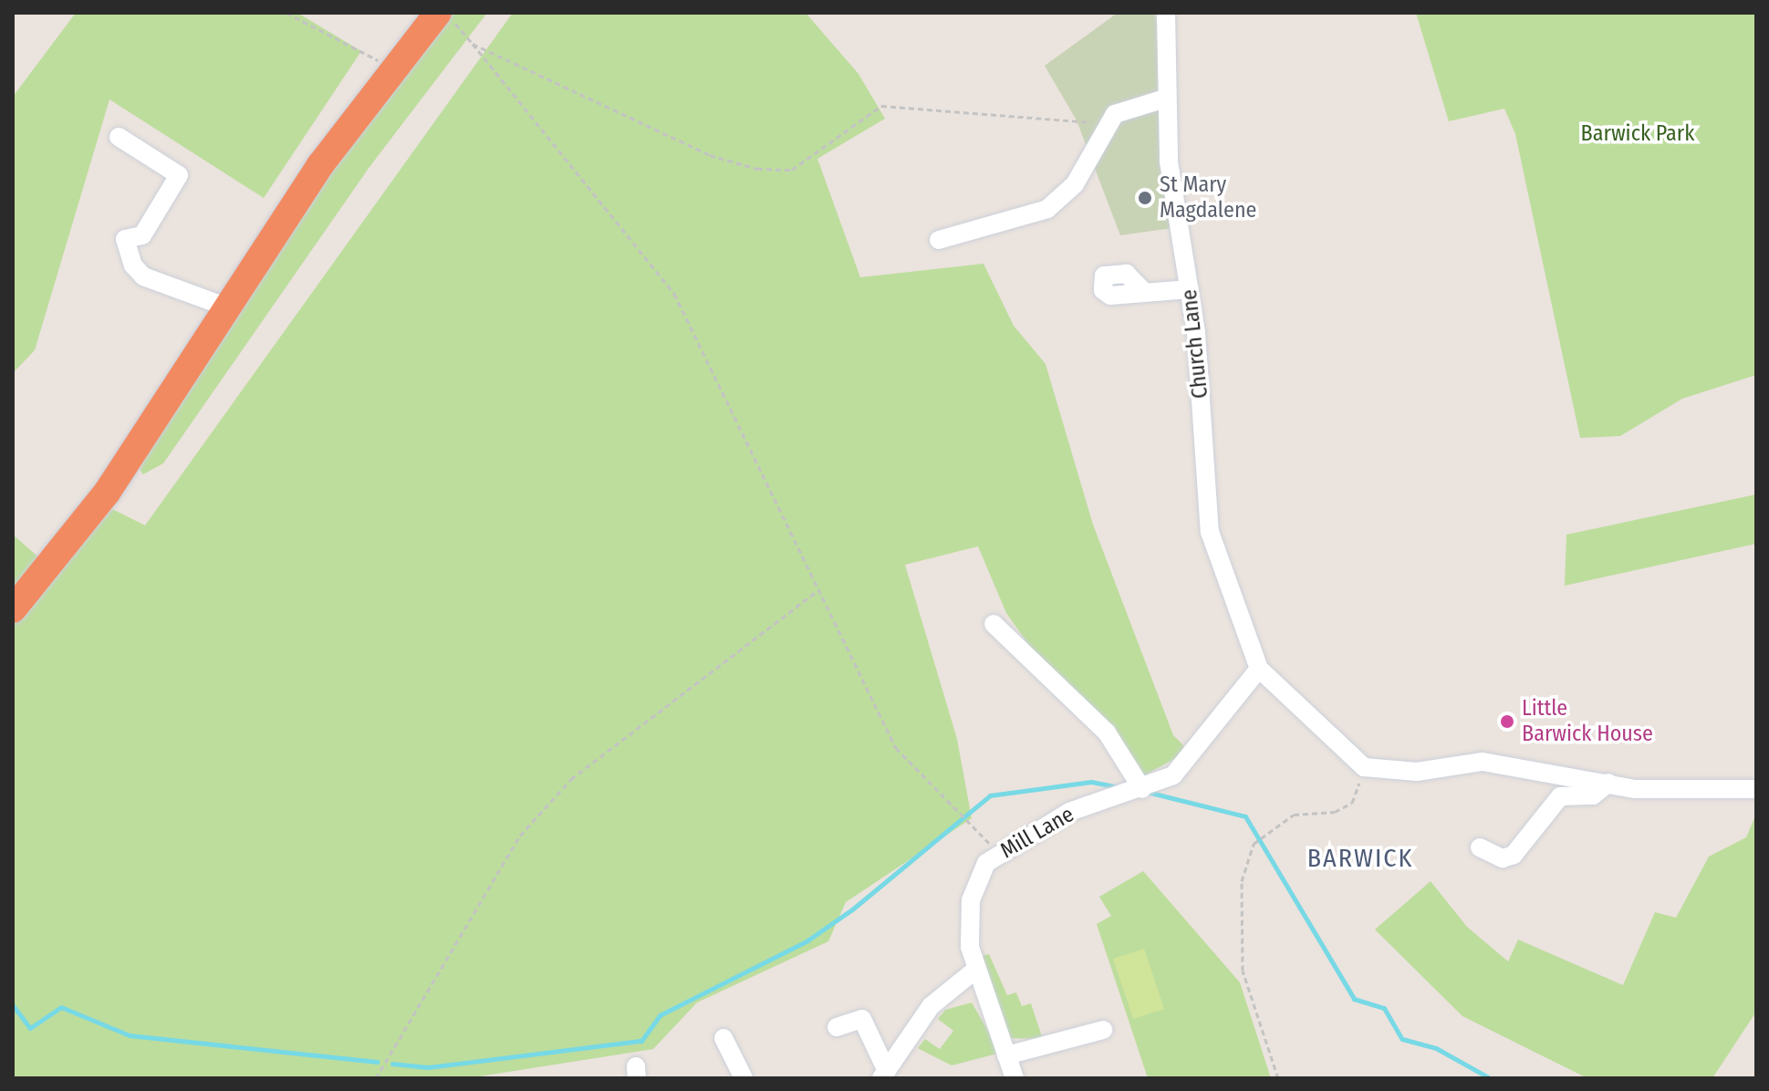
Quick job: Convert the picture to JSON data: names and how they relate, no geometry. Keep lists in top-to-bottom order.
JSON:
{
  "streets": {
    "street": ["Church Lane", "Mill Lane"]
  },
  "crossings": [
    ["Church Lane", "Mill Lane"]
  ],
  "districts": ["BARWICK"],
  "parks": ["Barwick Park"],
  "places": ["St Mary Magdalene", "Little Barwick House"]
}
